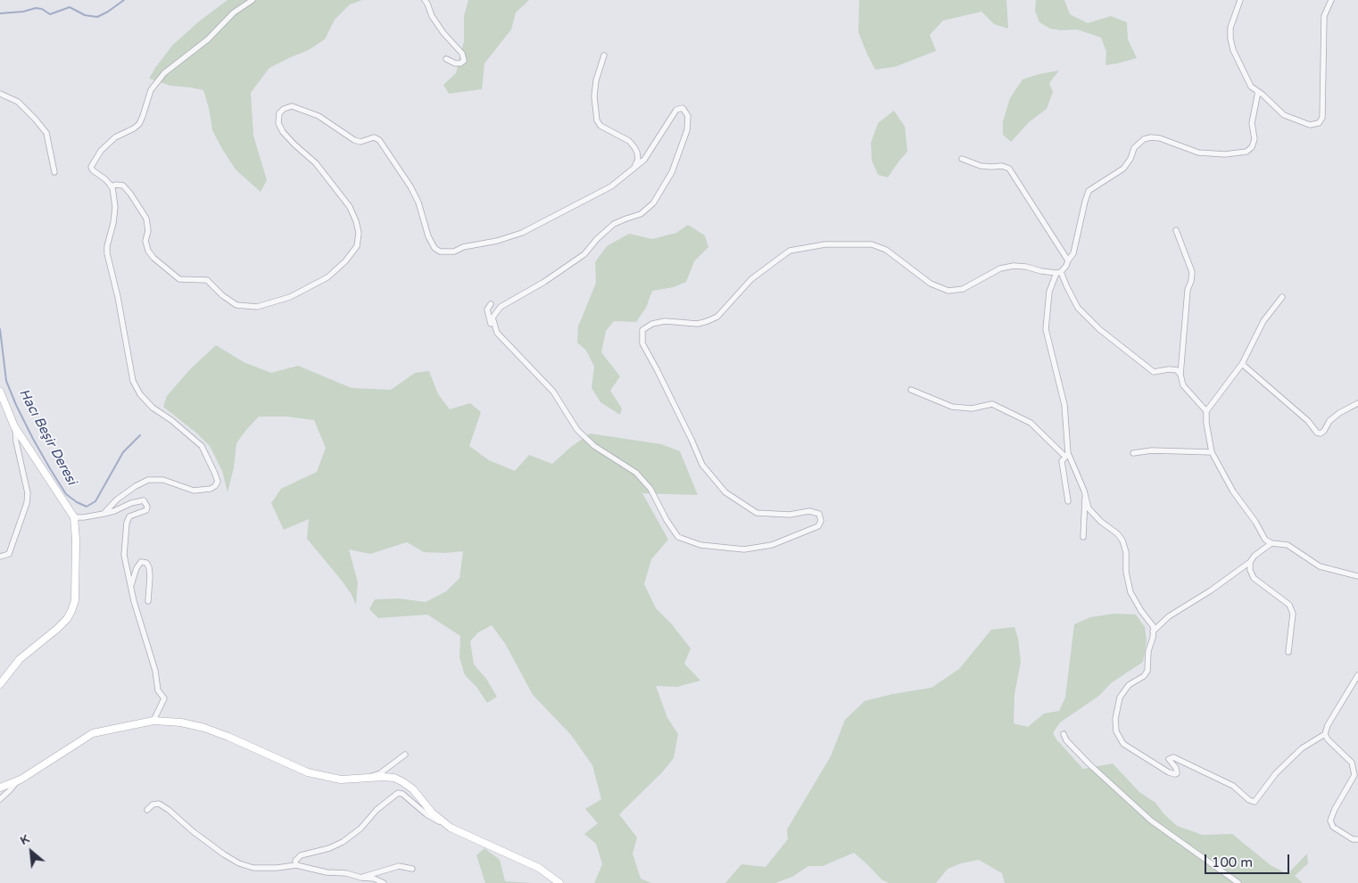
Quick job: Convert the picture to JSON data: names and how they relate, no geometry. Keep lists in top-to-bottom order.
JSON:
{
  "water": ["Hacı Beşir Deresi"],
  "scale_bar": "100 m",
  "north": "top left"
}
